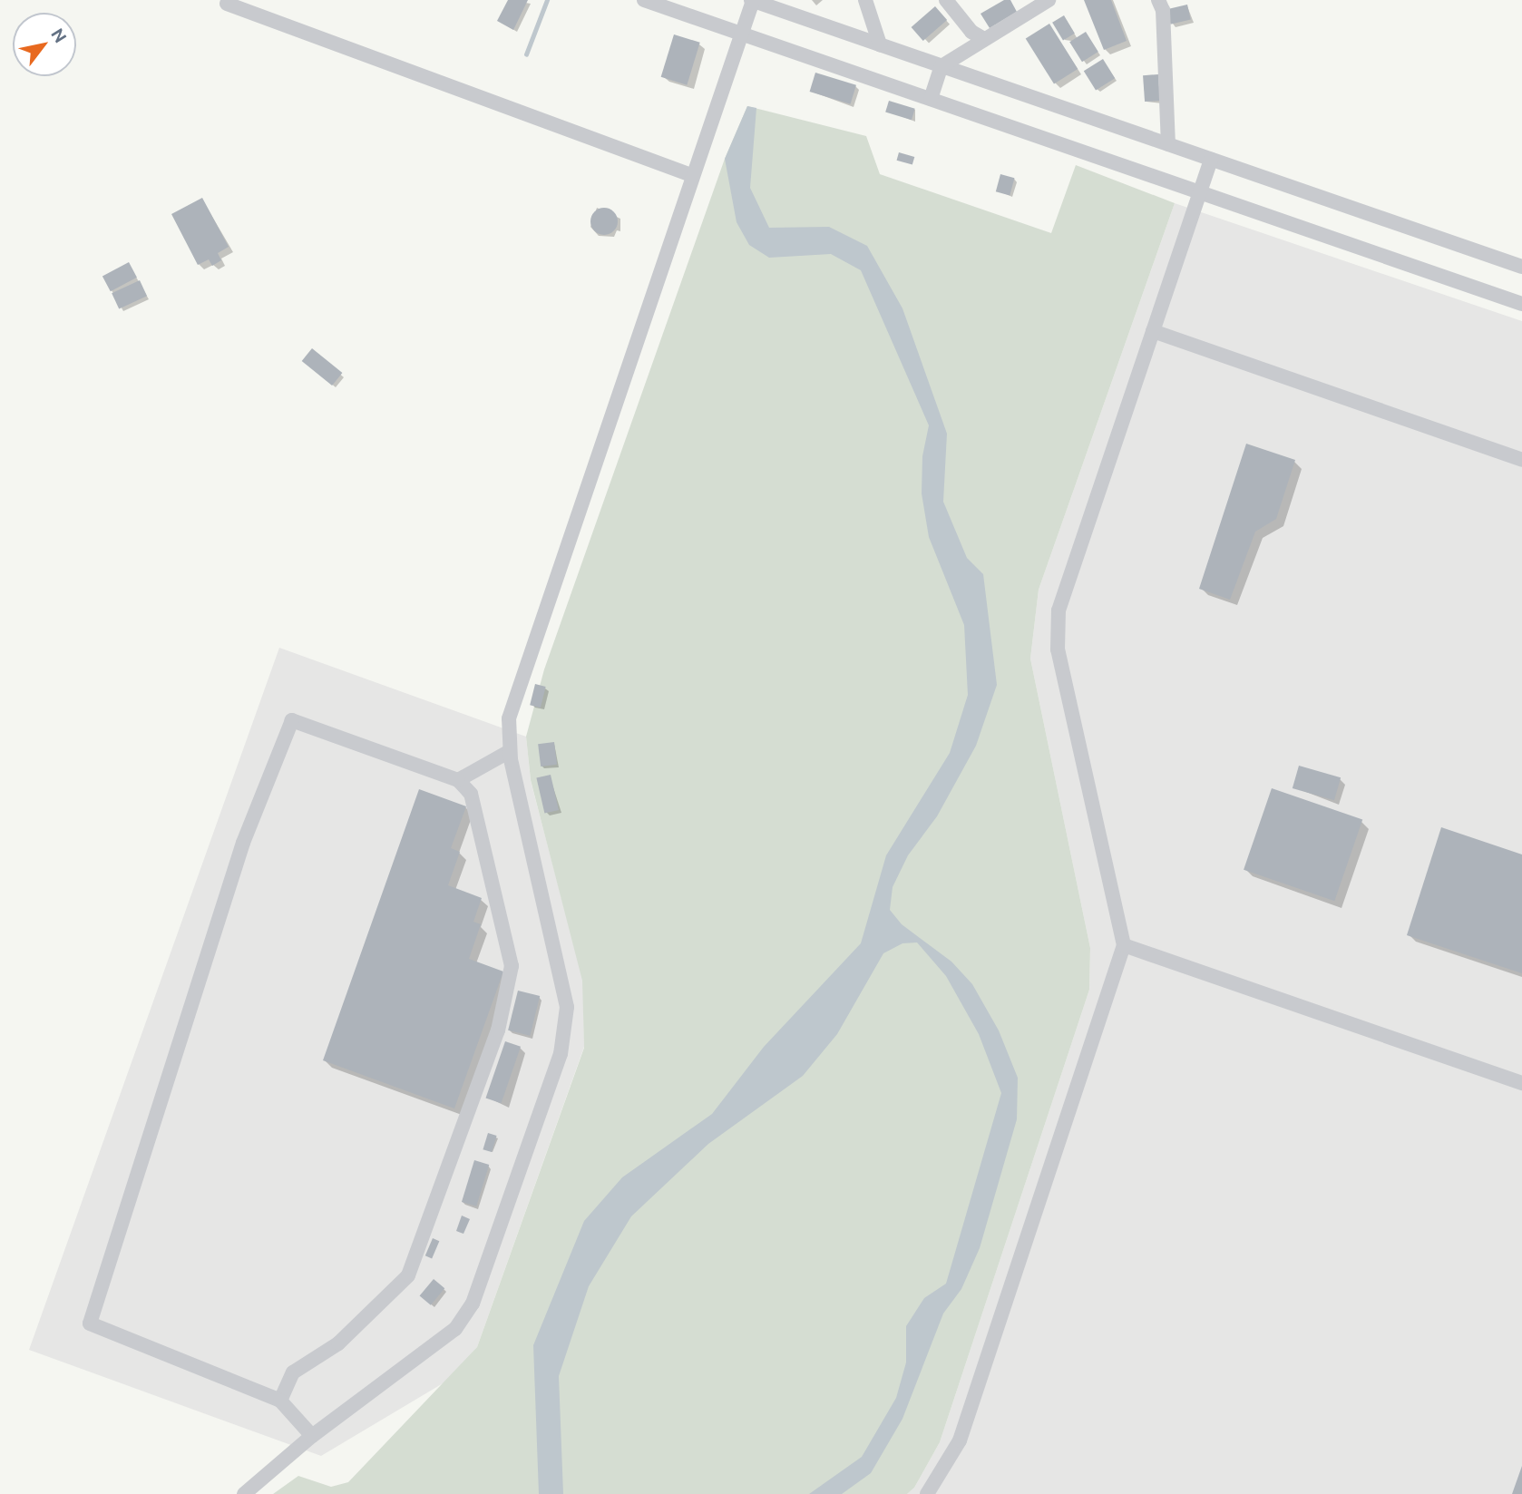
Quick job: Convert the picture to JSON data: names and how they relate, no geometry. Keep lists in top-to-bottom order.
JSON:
{
  "north": "top right"
}
